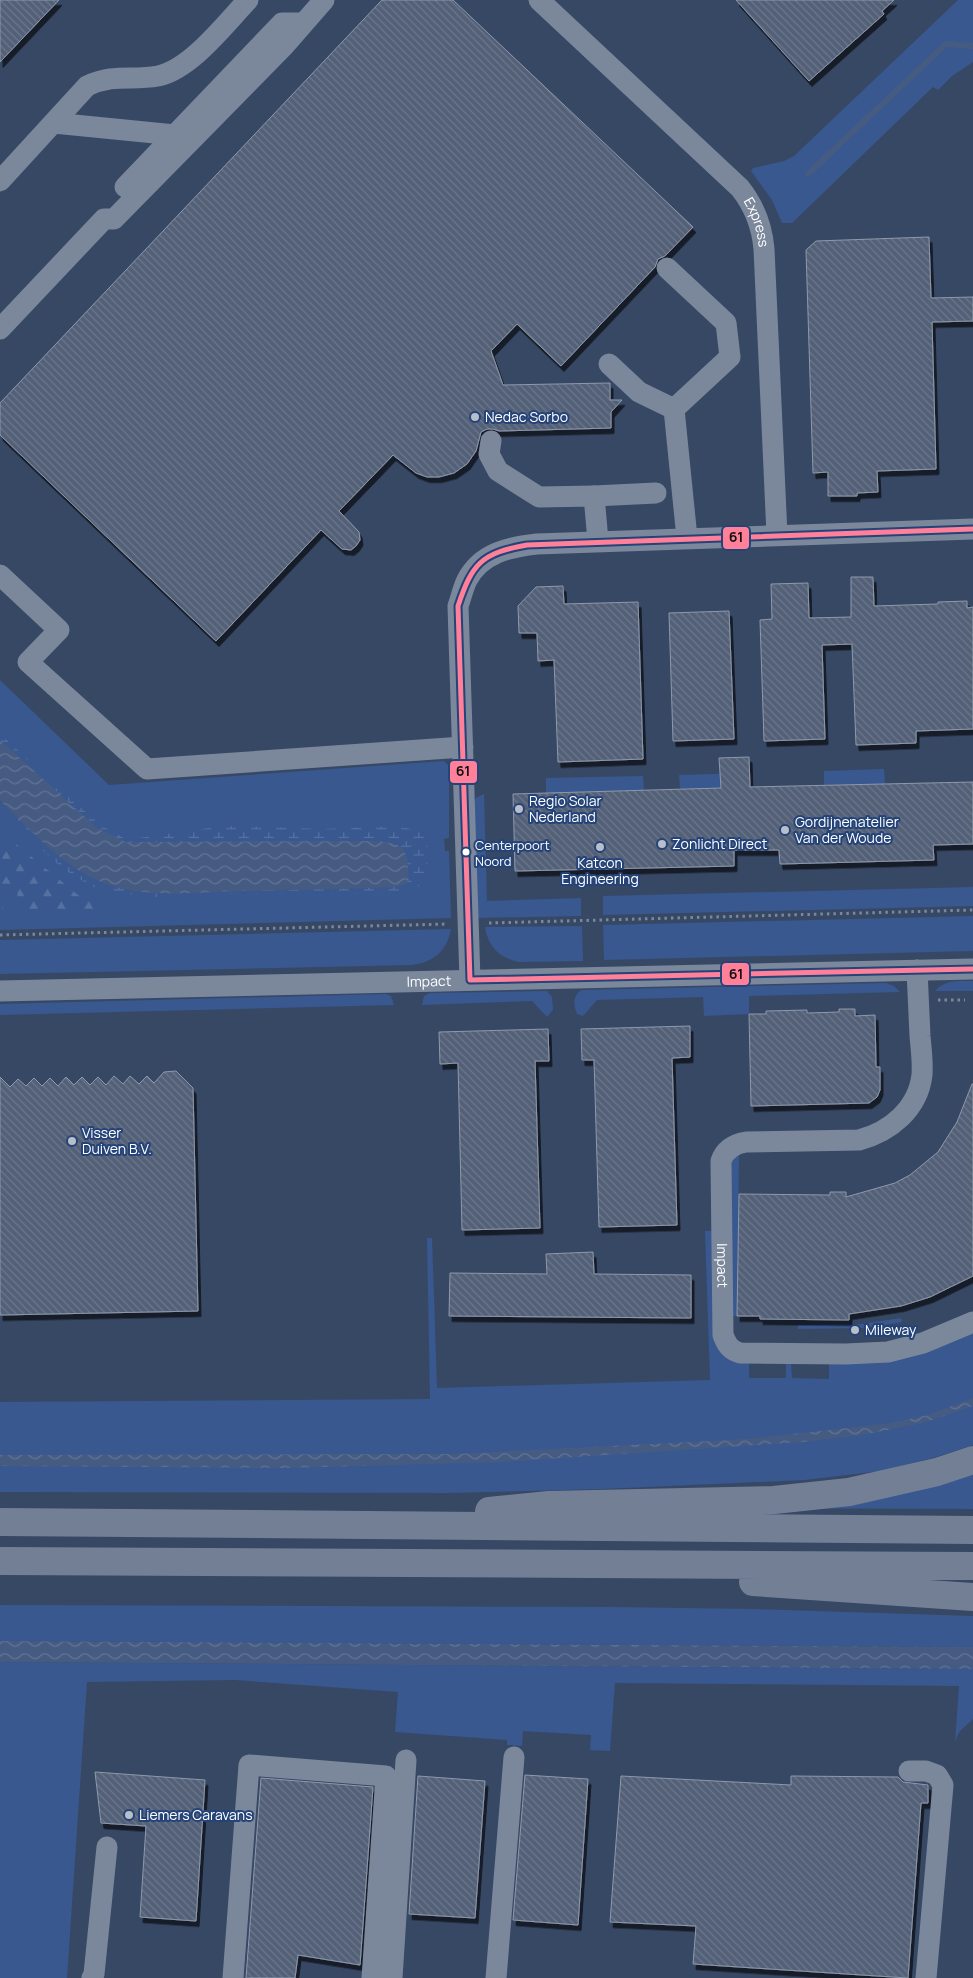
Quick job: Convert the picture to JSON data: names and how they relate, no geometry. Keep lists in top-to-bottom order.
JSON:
{
  "streets": {
    "street": ["Express", "Impact"]
  },
  "places": [
    "Nedac Sorbo",
    "Regio Solar Nederland",
    "Gordijnenatelier Van der Woude",
    "Zonlicht Direct",
    "Katcon Engineering",
    "Centerpoort Noord",
    "Visser Duiven B.V.",
    "Mileway",
    "Liemers Caravans"
  ],
  "lines": ["transit line 61"]
}
